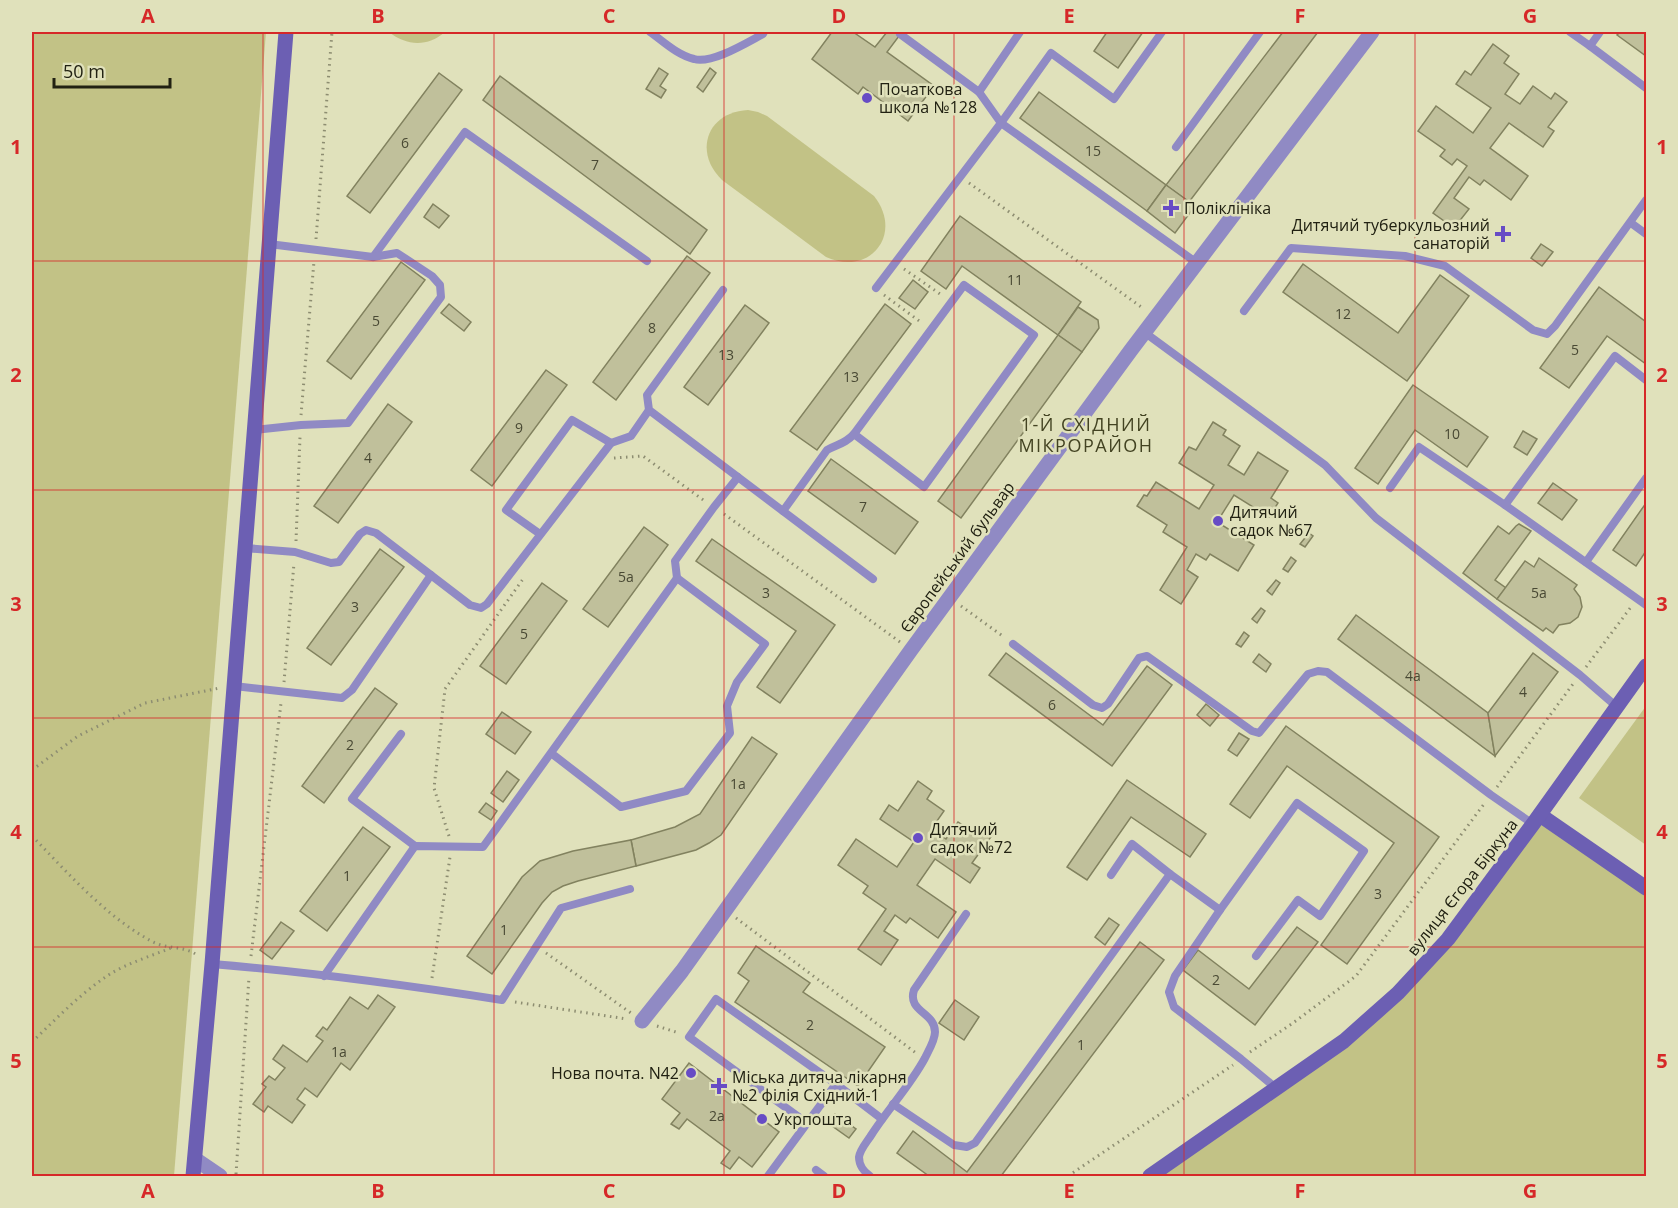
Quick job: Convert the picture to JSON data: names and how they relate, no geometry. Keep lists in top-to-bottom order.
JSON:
{
  "streets": {
    "street": ["Європейський бульвар", "вулиця Єгора Біркуна"]
  },
  "districts": ["1-Й СХІДНИЙ МІКРОРАЙОН"],
  "places": {
    "other": [
      "Початкова школа №128",
      "Дитячий садок №67",
      "Дитячий садок №72",
      "Нова почта. N42",
      "Укрпошта"
    ],
    "health": ["Поліклініка", "Дитячий туберкульозний санаторій", "Міська дитяча лікарня №2 філія Східний-1"]
  },
  "house_numbers": [
    "6",
    "15",
    "7",
    "11",
    "12",
    "5",
    "8",
    "5",
    "13",
    "13",
    "9",
    "10",
    "4",
    "7",
    "5а",
    "3",
    "5а",
    "3",
    "5",
    "4а",
    "4",
    "6",
    "2",
    "1а",
    "1",
    "3",
    "1",
    "2",
    "2",
    "1",
    "1а",
    "2а"
  ],
  "scale_bar": "50 m",
  "grid": {
    "columns": [
      "A",
      "B",
      "C",
      "D",
      "E",
      "F",
      "G"
    ],
    "rows": [
      "1",
      "2",
      "3",
      "4",
      "5"
    ]
  }
}
